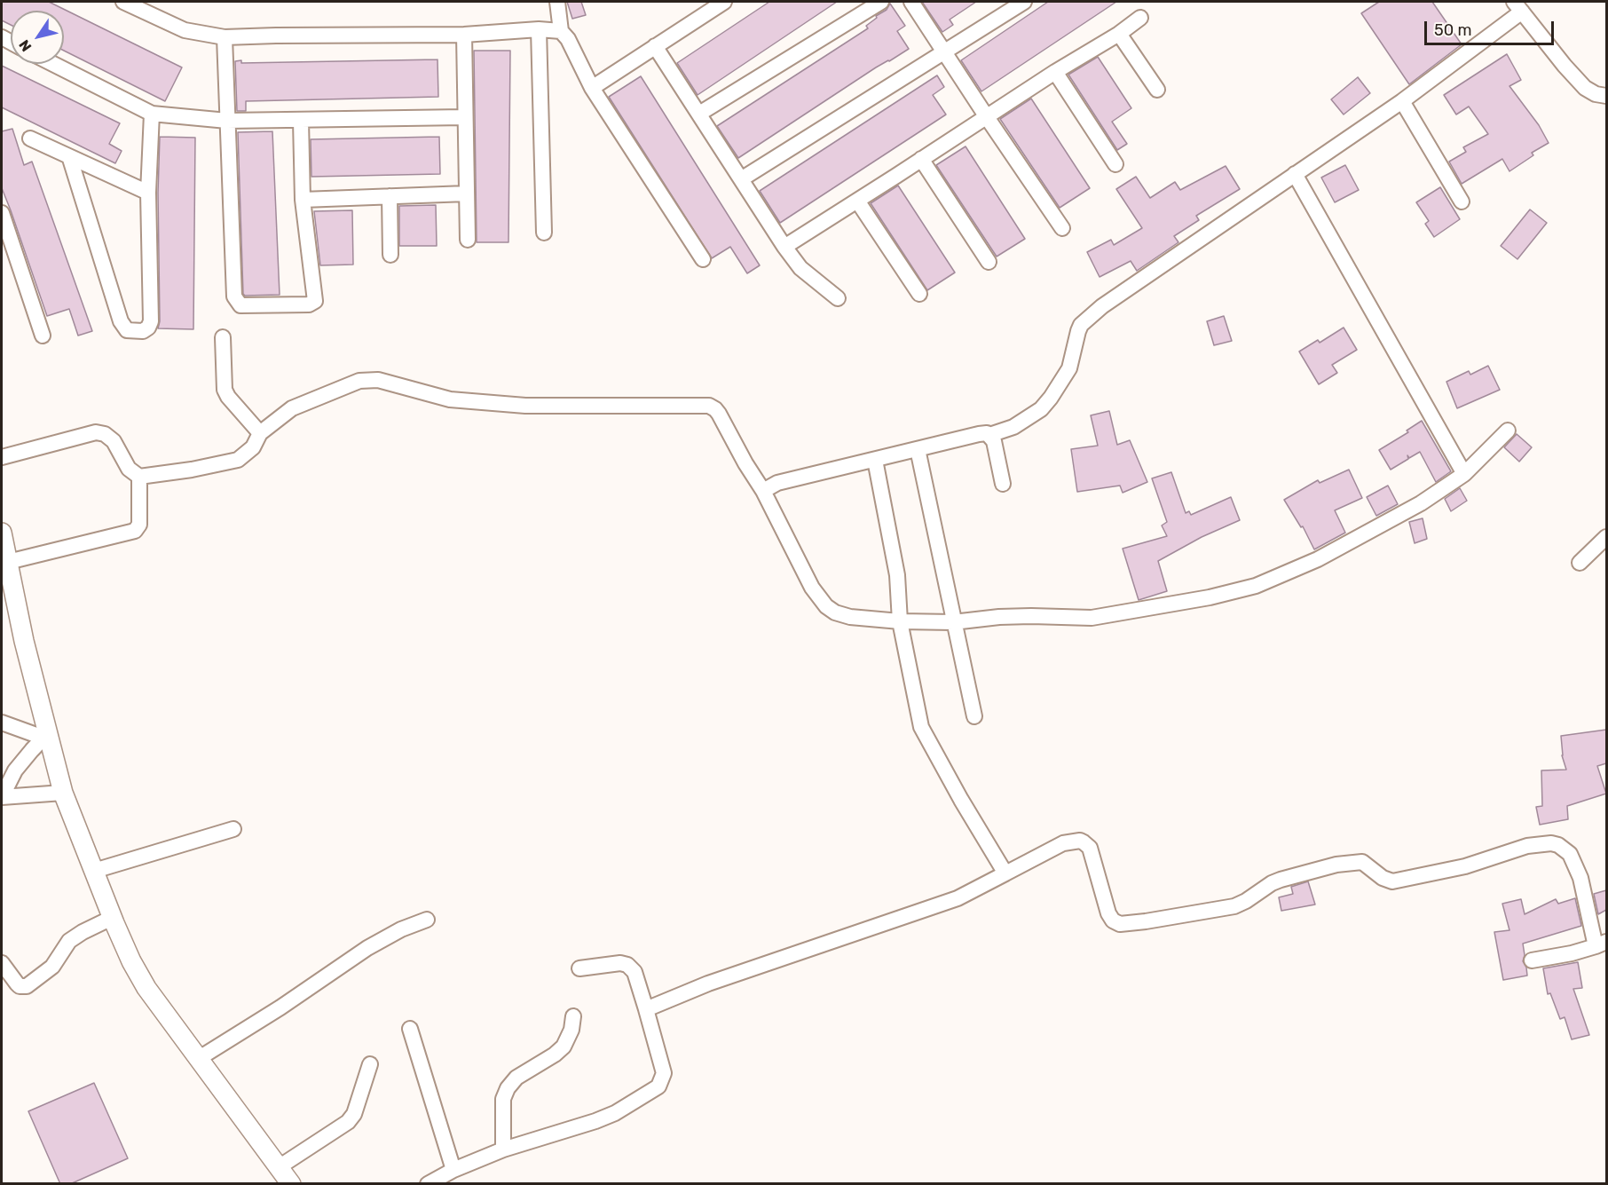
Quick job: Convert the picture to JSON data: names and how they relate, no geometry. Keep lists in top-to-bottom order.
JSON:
{
  "scale_bar": "50 m",
  "north": "bottom left"
}
